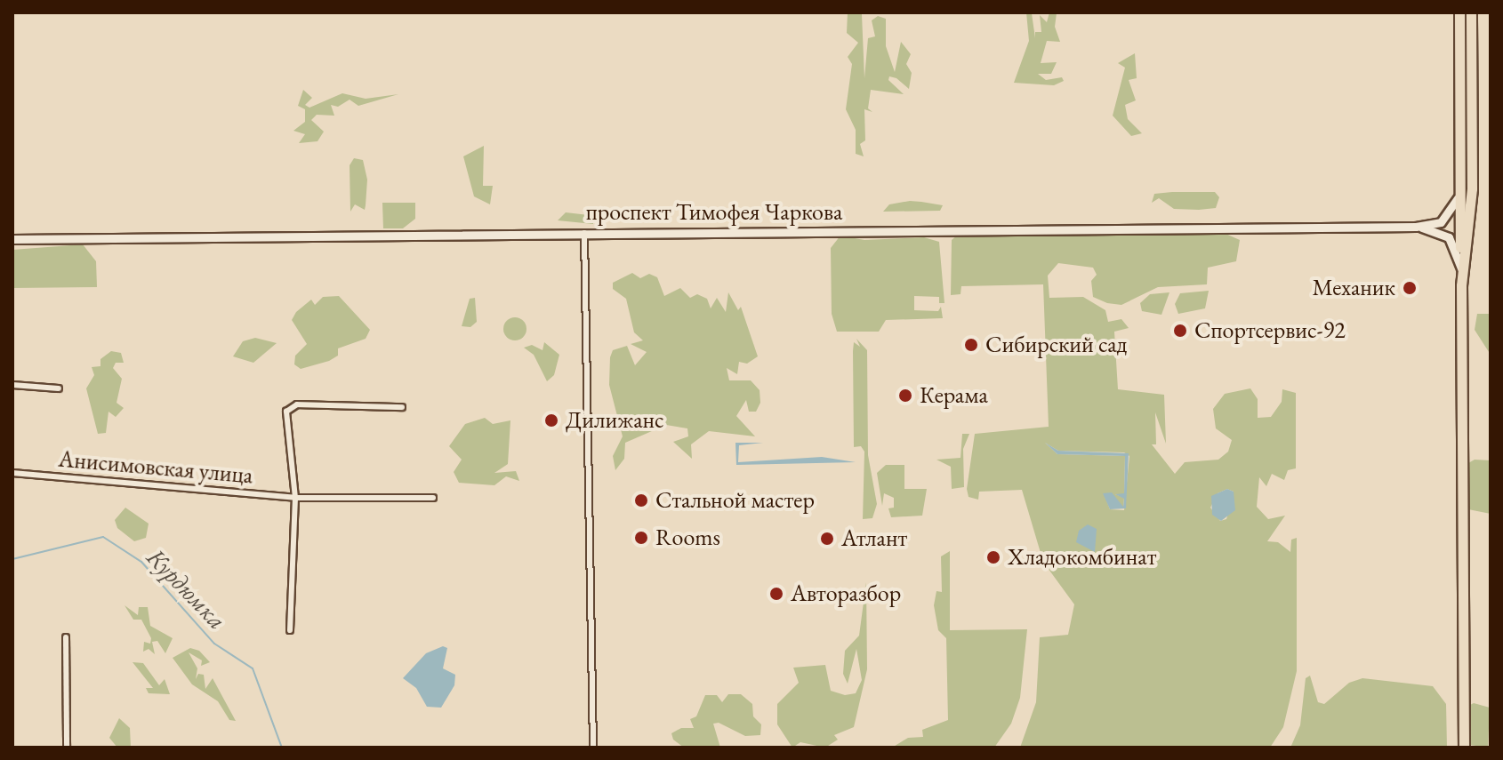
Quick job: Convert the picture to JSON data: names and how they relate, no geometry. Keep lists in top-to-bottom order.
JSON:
{
  "streets": {
    "main road": ["проспект Тимофея Чаркова"],
    "street": ["Анисимовская улица"]
  },
  "water": ["Курдюмка"],
  "places": [
    "Механик",
    "Спортсервис-92",
    "Сибирский сад",
    "Керама",
    "Дилижанс",
    "Стальной мастер",
    "Rooms",
    "Атлант",
    "Хладокомбинат",
    "Авторазбор"
  ]
}
